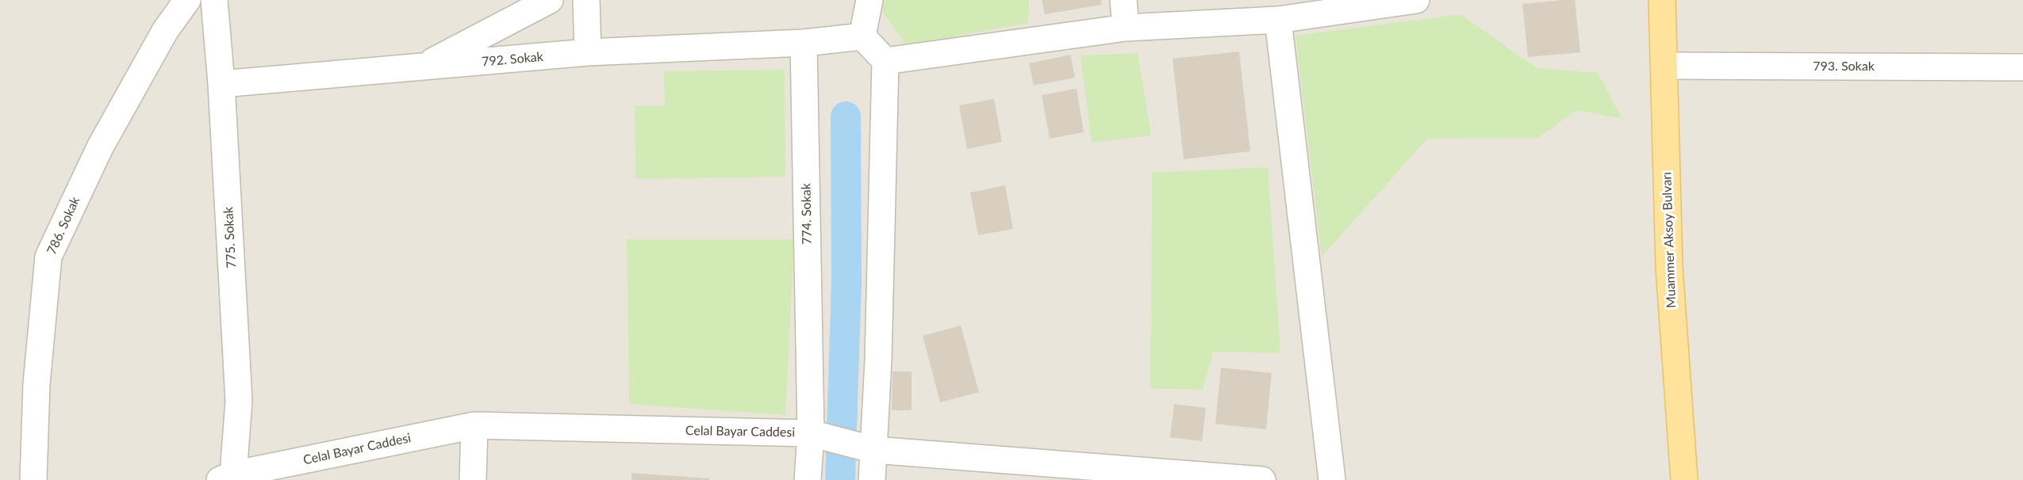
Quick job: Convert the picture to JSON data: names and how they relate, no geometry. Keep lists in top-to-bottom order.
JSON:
{
  "streets": {
    "main road": ["Muammer Aksoy Bulvarı"],
    "street": [
      "792. Sokak",
      "793. Sokak",
      "774. Sokak",
      "786. Sokak",
      "775. Sokak",
      "Celal Bayar Caddesi"
    ]
  },
  "crossings": [
    ["792. Sokak", "774. Sokak"],
    ["792. Sokak", "775. Sokak"],
    ["793. Sokak", "Muammer Aksoy Bulvarı"],
    ["774. Sokak", "Celal Bayar Caddesi"],
    ["775. Sokak", "Celal Bayar Caddesi"]
  ]
}
